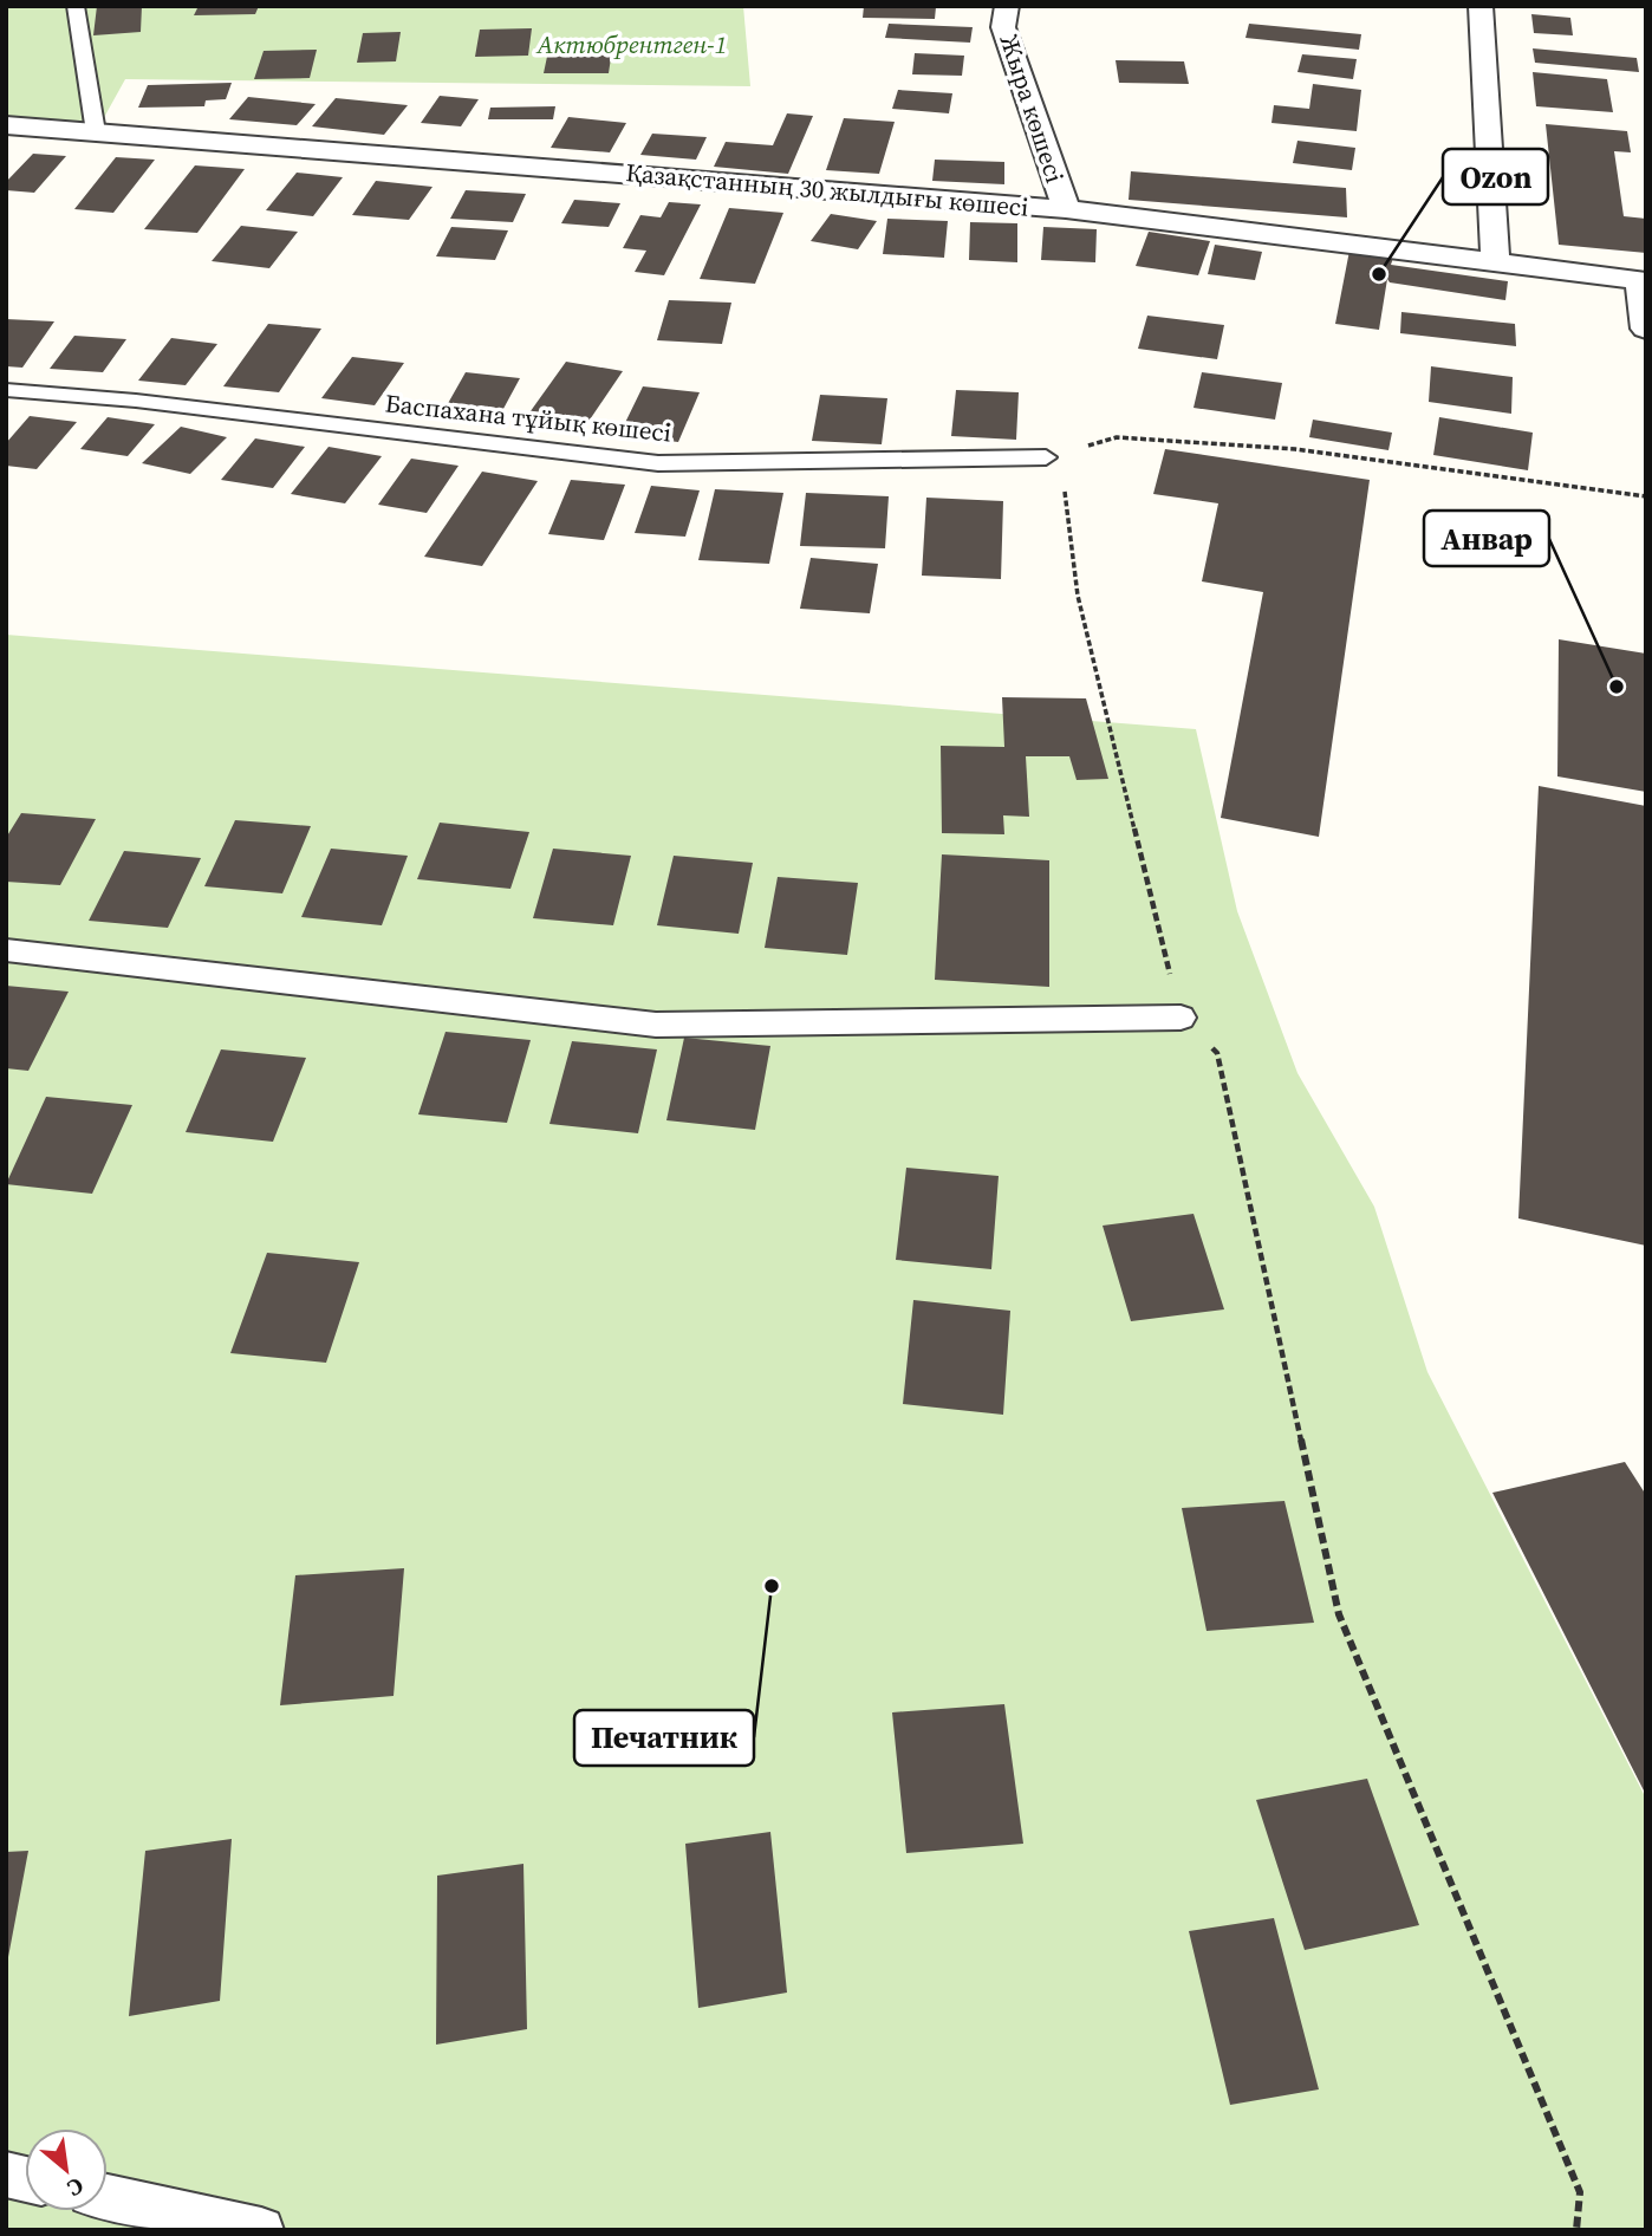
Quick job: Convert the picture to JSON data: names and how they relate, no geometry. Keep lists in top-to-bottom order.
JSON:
{
  "streets": {
    "street": ["Жыра көшесі", "Қазақстанның 30 жылдығы көшесі"],
    "lane": ["Баспахана тұйық көшесі"]
  },
  "crossings": [
    ["Жыра көшесі", "Қазақстанның 30 жылдығы көшесі"]
  ],
  "parks": ["Актюбрентген-1"],
  "places": ["Ozon", "Анвар", "Печатник"],
  "north": "bottom right"
}
